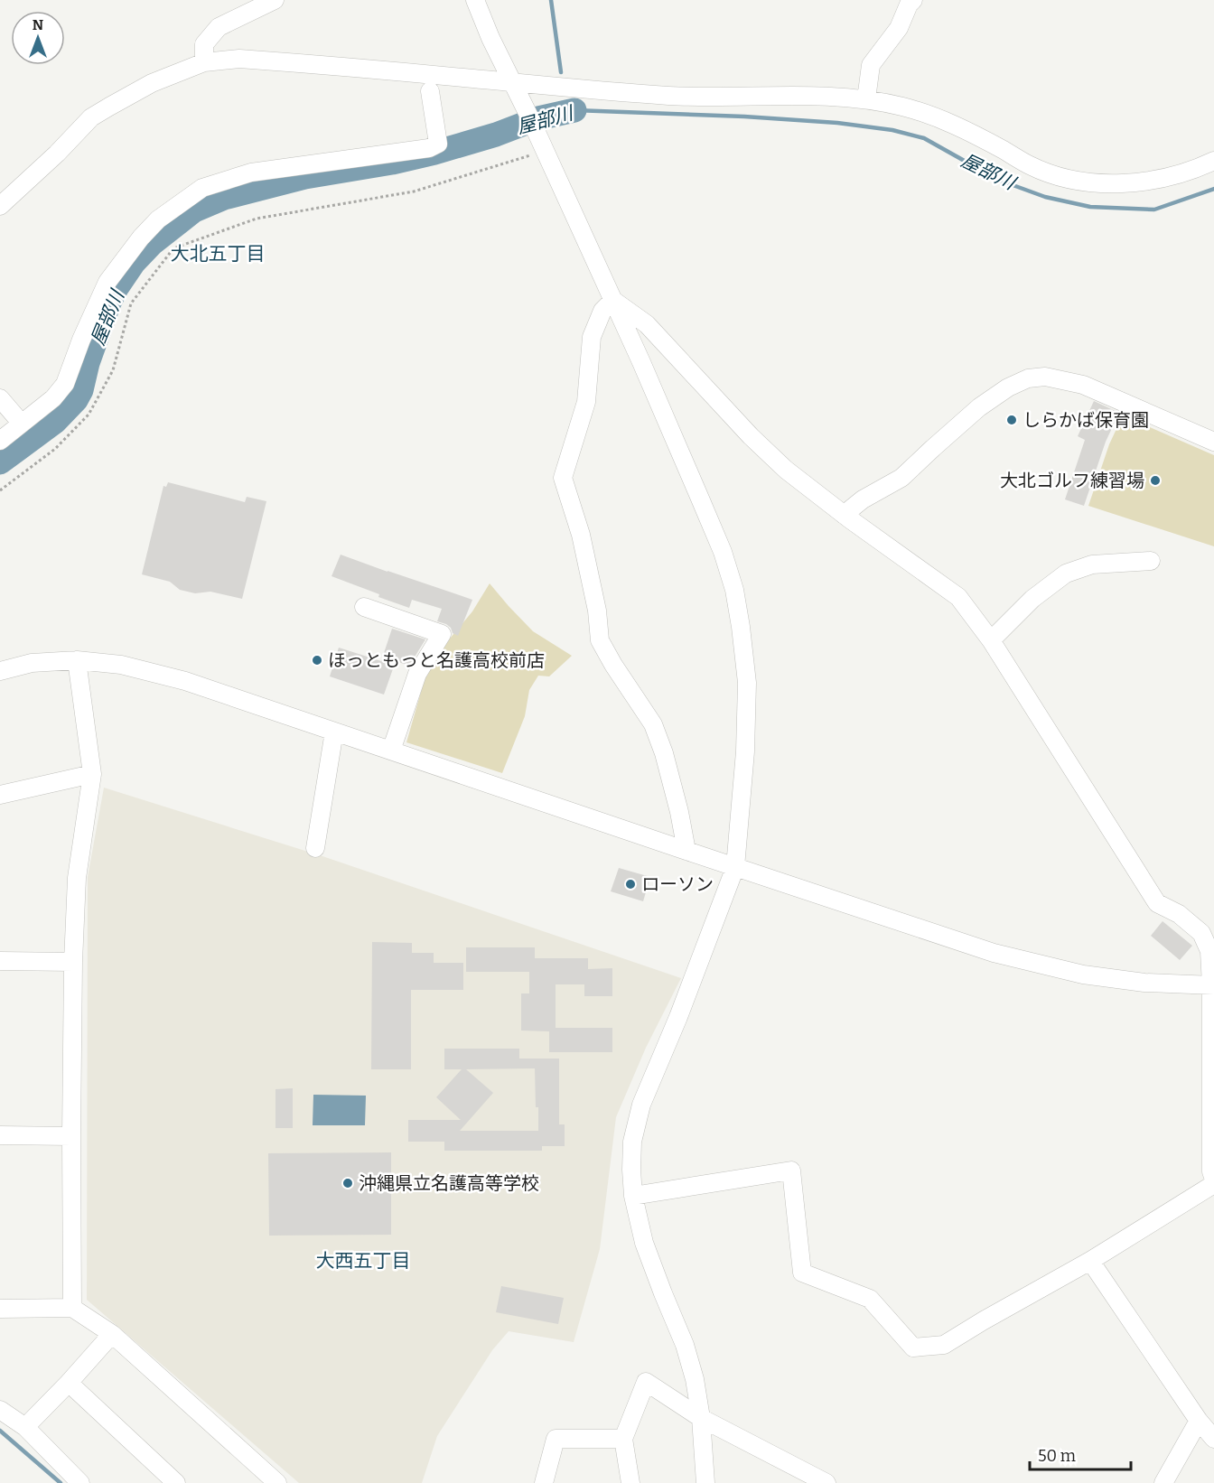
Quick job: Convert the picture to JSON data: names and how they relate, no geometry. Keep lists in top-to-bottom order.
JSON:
{
  "districts": ["大北五丁目", "大西五丁目"],
  "water": ["屋部川"],
  "places": [
    "しらかば保育園",
    "大北ゴルフ練習場",
    "ほっともっと名護高校前店",
    "ローソン",
    "沖縄県立名護高等学校"
  ],
  "scale_bar": "50 m",
  "north": "top"
}
